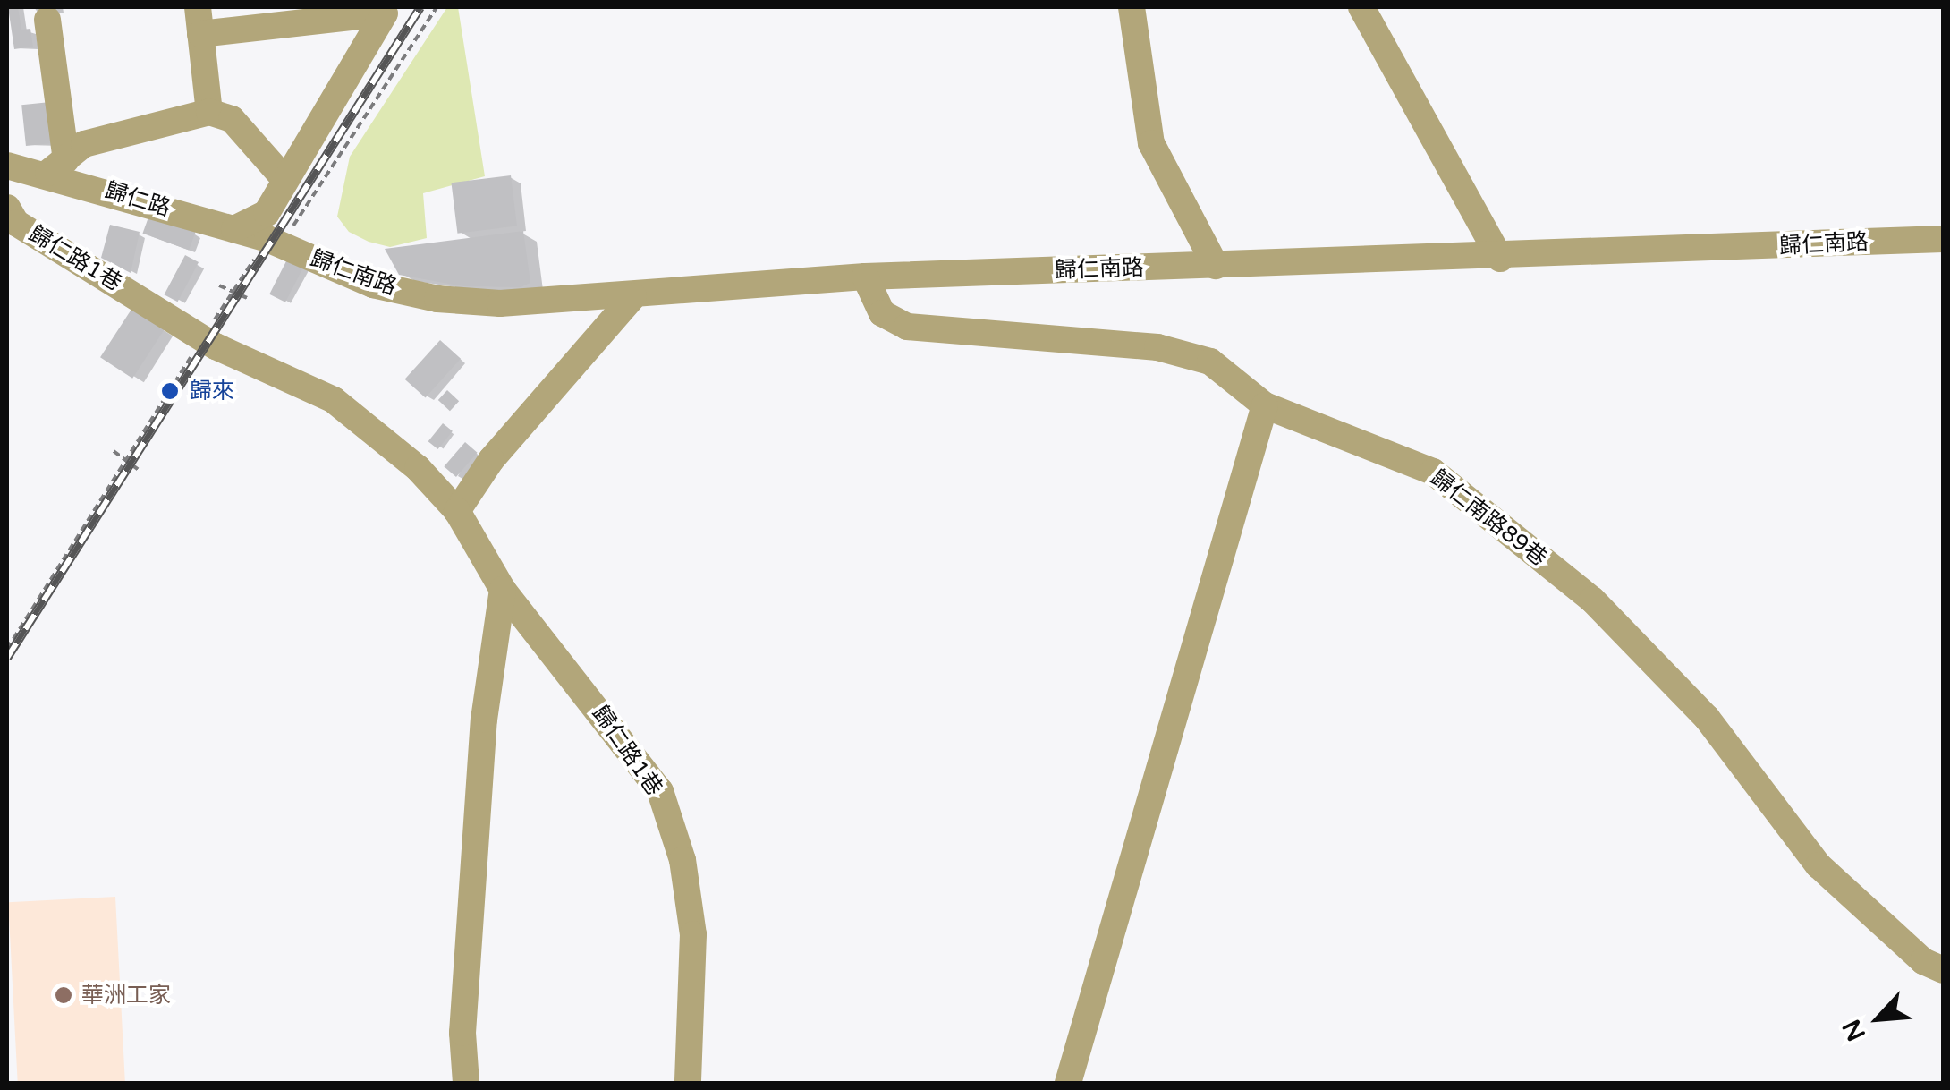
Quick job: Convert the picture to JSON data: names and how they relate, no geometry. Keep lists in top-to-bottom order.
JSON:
{
  "streets": {
    "street": [
      "歸仁路",
      "歸仁南路",
      "歸仁路1巷",
      "歸仁南路89巷"
    ]
  },
  "crossings": [
    ["歸仁路", "歸仁南路"],
    ["歸仁南路", "歸仁南路89巷"]
  ],
  "places": ["歸來", "華洲工家"],
  "north": "bottom left"
}
